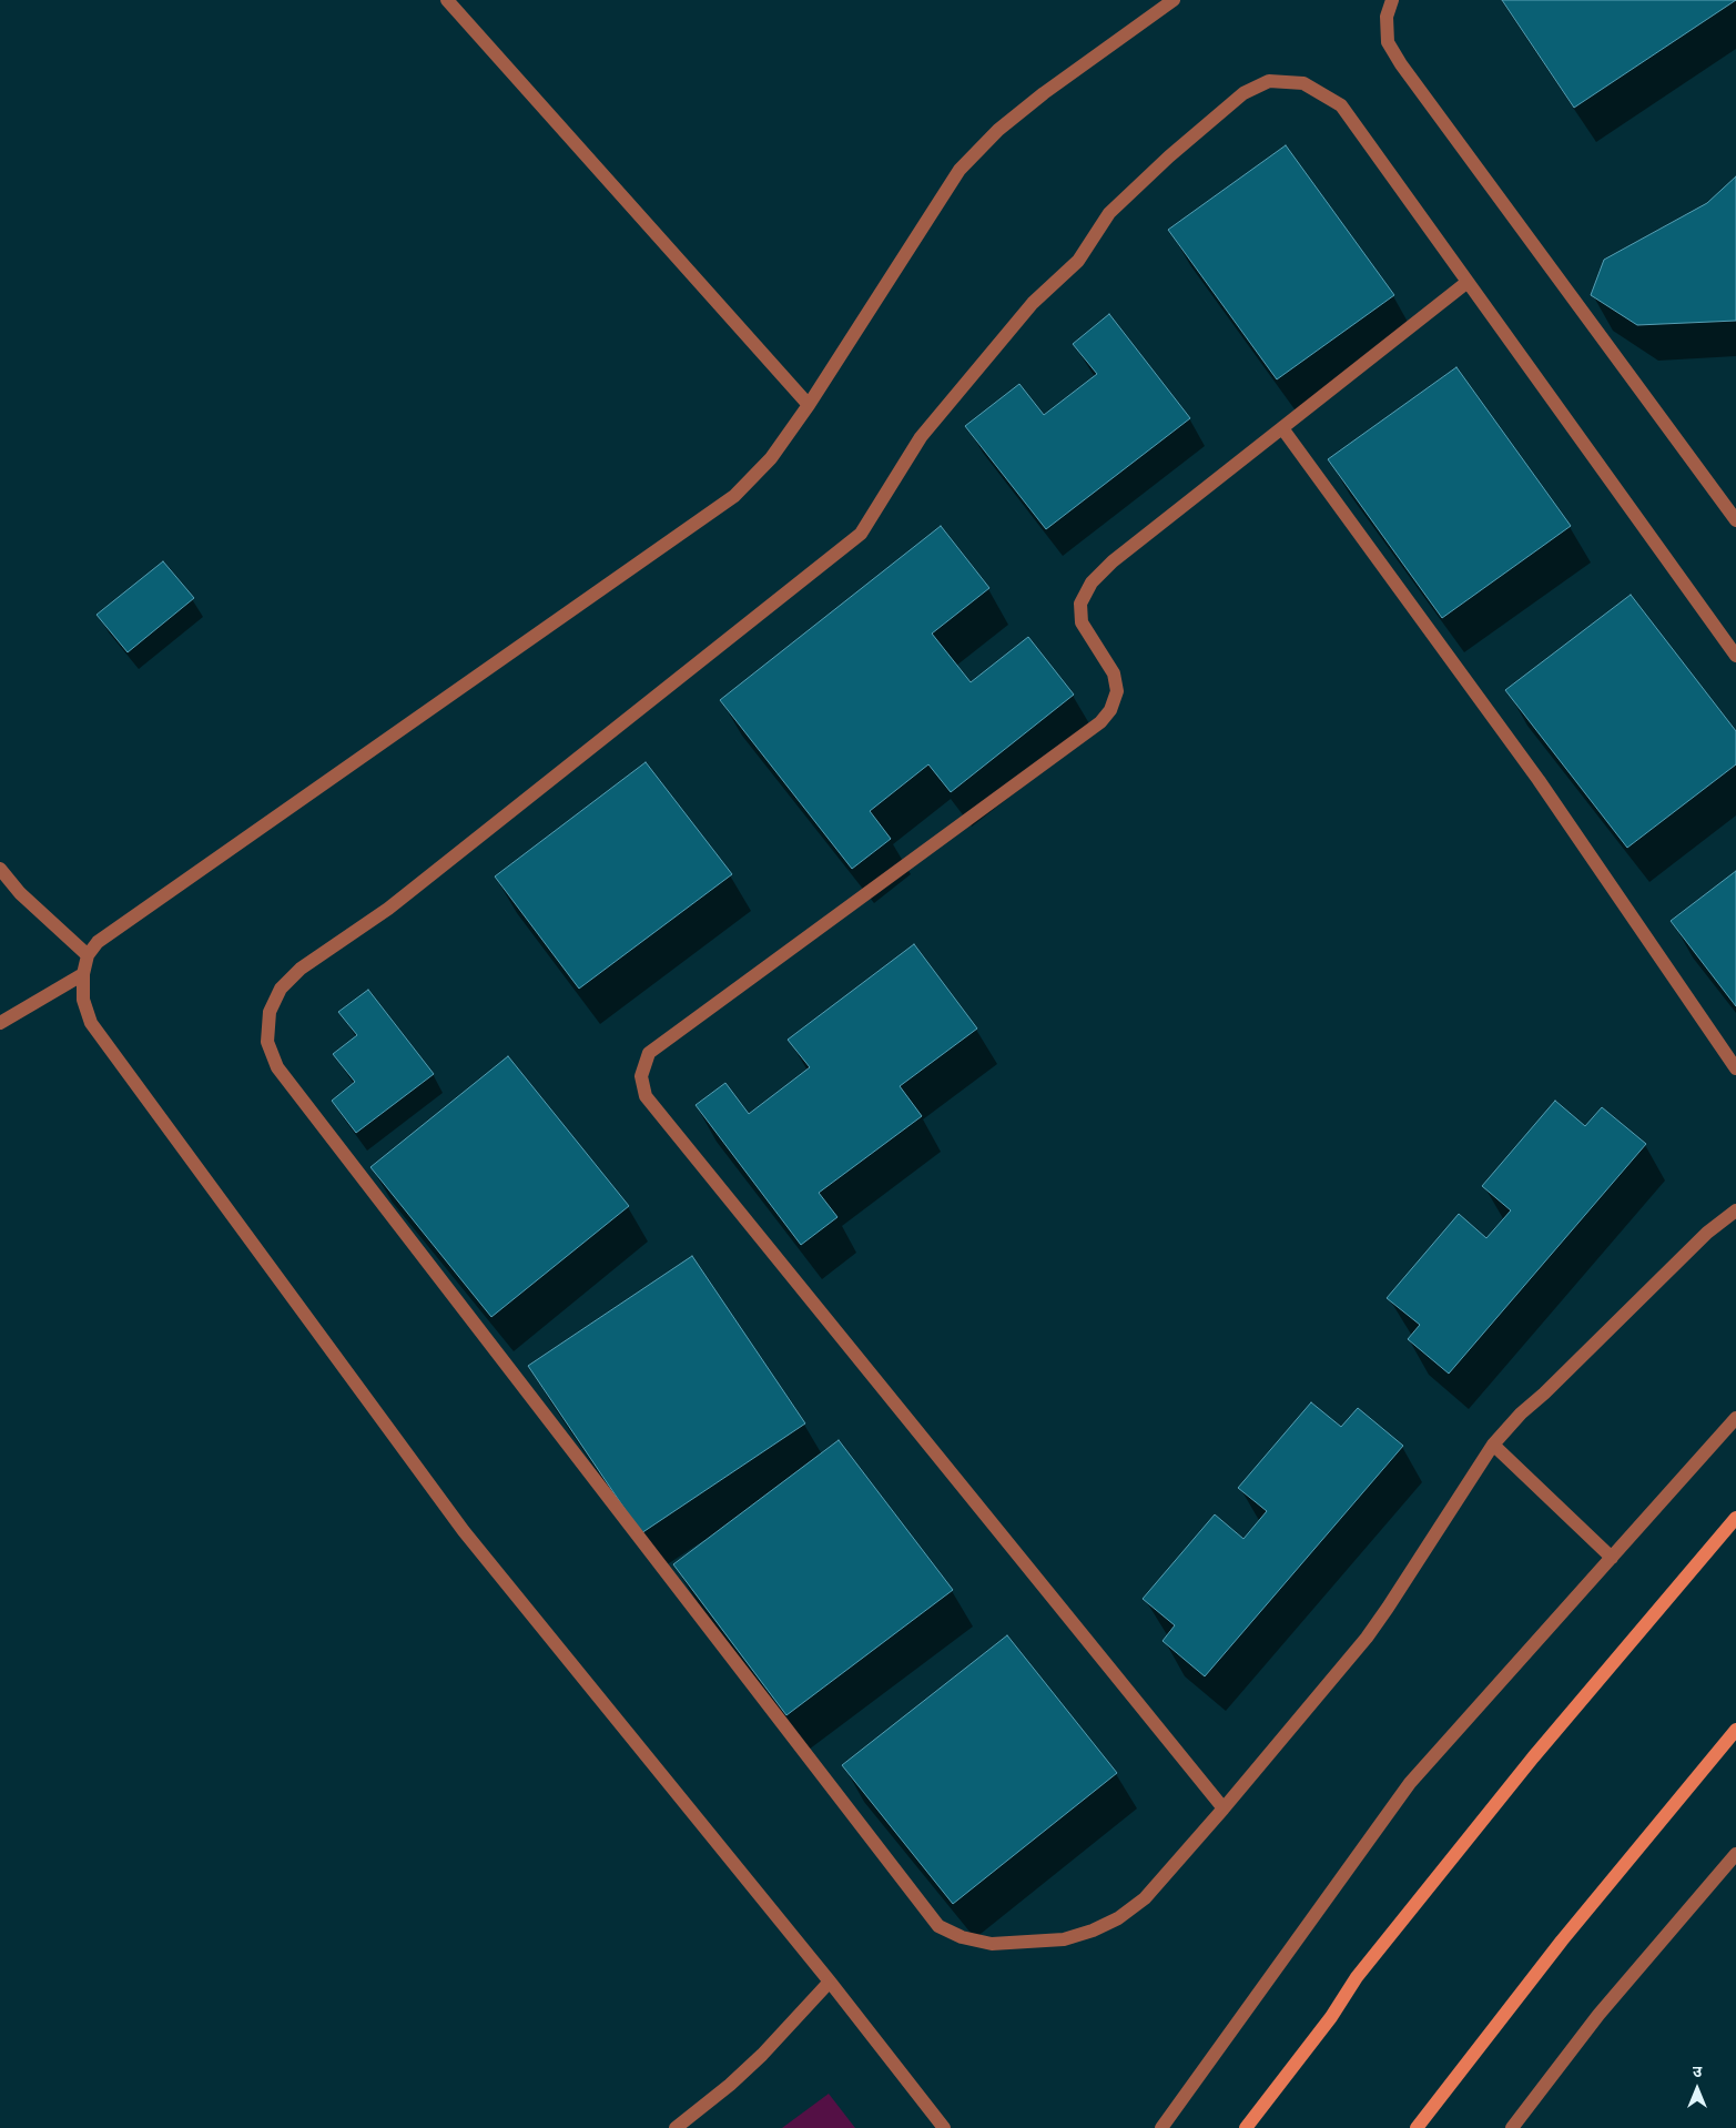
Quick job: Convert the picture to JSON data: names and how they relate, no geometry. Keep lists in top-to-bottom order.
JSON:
{
  "north": "top"
}
